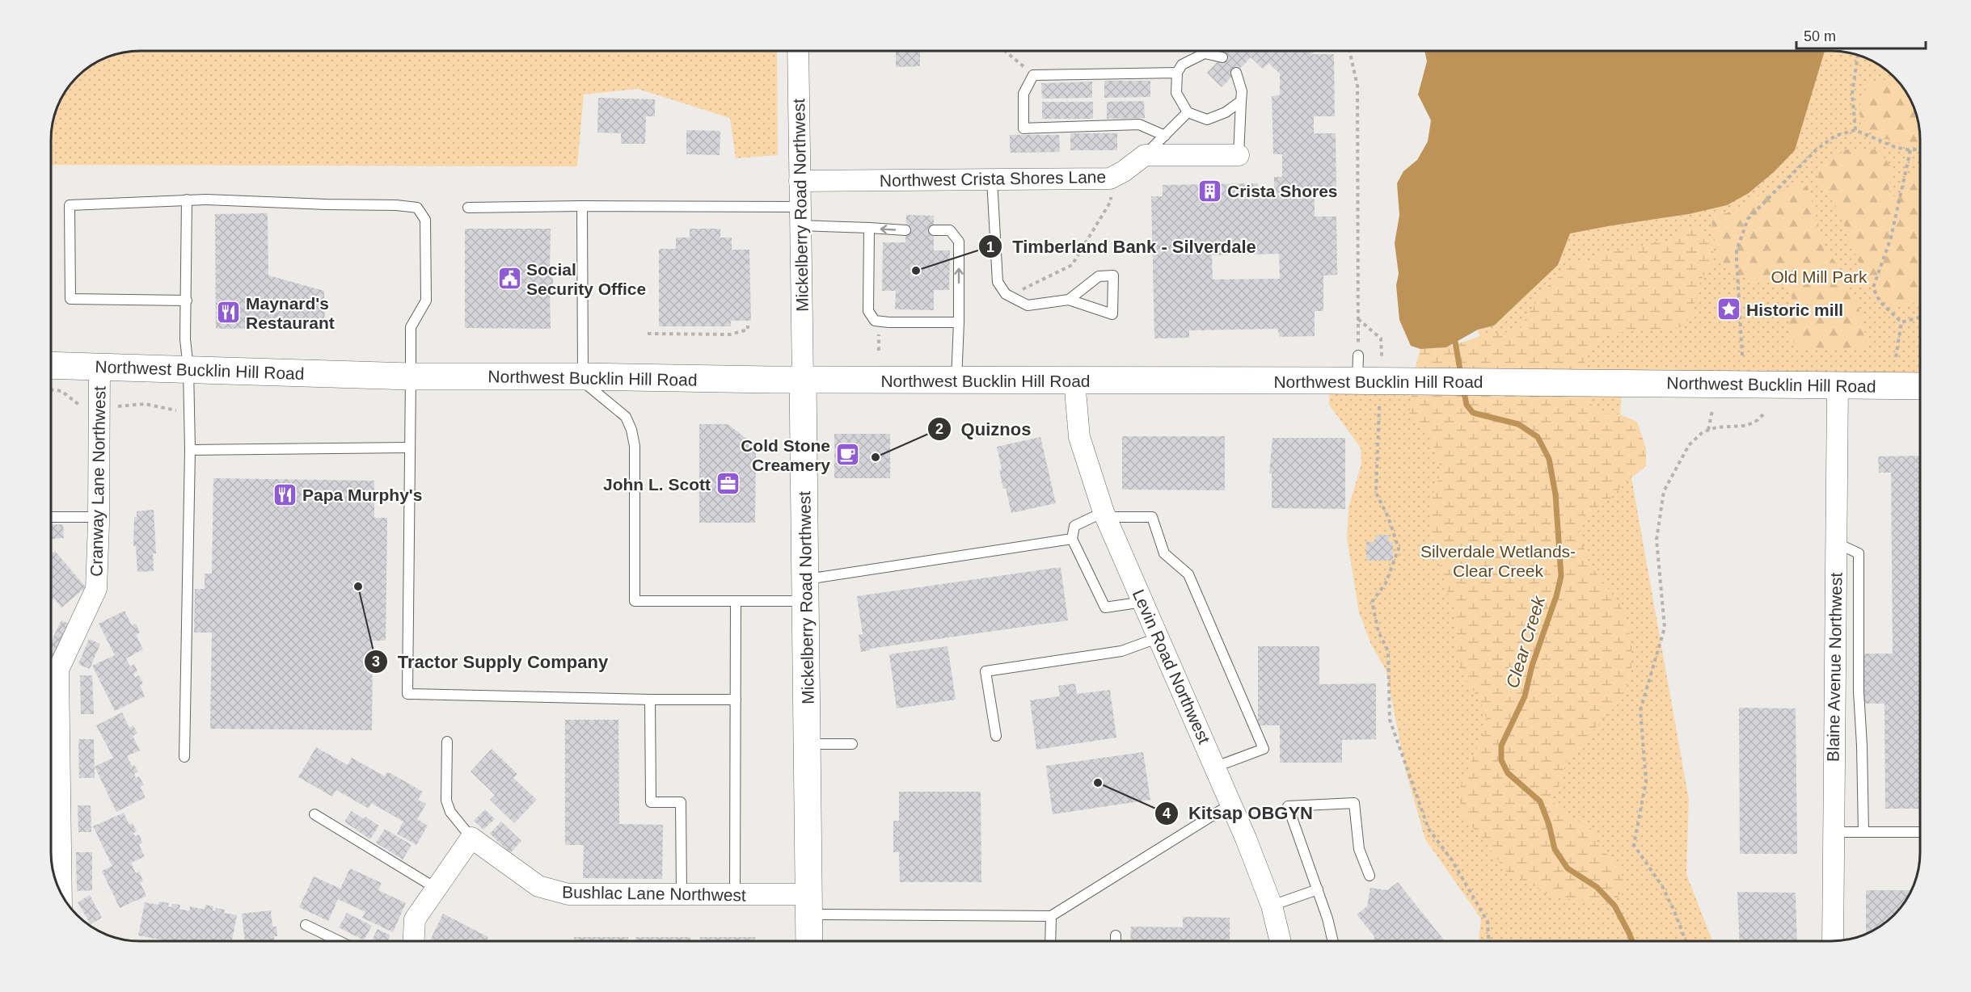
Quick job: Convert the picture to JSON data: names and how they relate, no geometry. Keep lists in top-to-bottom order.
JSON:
{
  "streets": {
    "main road": ["Mickelberry Road Northwest", "Northwest Bucklin Hill Road"],
    "street": [
      "Northwest Crista Shores Lane",
      "Cranway Lane Northwest",
      "Levin Road Northwest",
      "Blaine Avenue Northwest",
      "Bushlac Lane Northwest"
    ]
  },
  "crossings": [
    ["Northwest Crista Shores Lane", "Mickelberry Road Northwest"],
    ["Mickelberry Road Northwest", "Northwest Bucklin Hill Road"],
    ["Mickelberry Road Northwest", "Bushlac Lane Northwest"],
    ["Northwest Bucklin Hill Road", "Cranway Lane Northwest"],
    ["Northwest Bucklin Hill Road", "Levin Road Northwest"],
    ["Northwest Bucklin Hill Road", "Blaine Avenue Northwest"]
  ],
  "water": ["Clear Creek"],
  "parks": ["Old Mill Park", "Silverdale Wetlands- Clear Creek"],
  "places": {
    "building": ["Crista Shores"],
    "other": [
      "Timberland Bank - Silverdale",
      "Quiznos",
      "Tractor Supply Company",
      "Kitsap OBGYN"
    ],
    "public building": ["Social Security Office"],
    "place": ["Historic mill"],
    "restaurant": ["Maynard's Restaurant", "Papa Murphy's"],
    "cafe": ["Cold Stone Creamery"],
    "office": ["John L. Scott"]
  },
  "scale_bar": "50 m"
}
